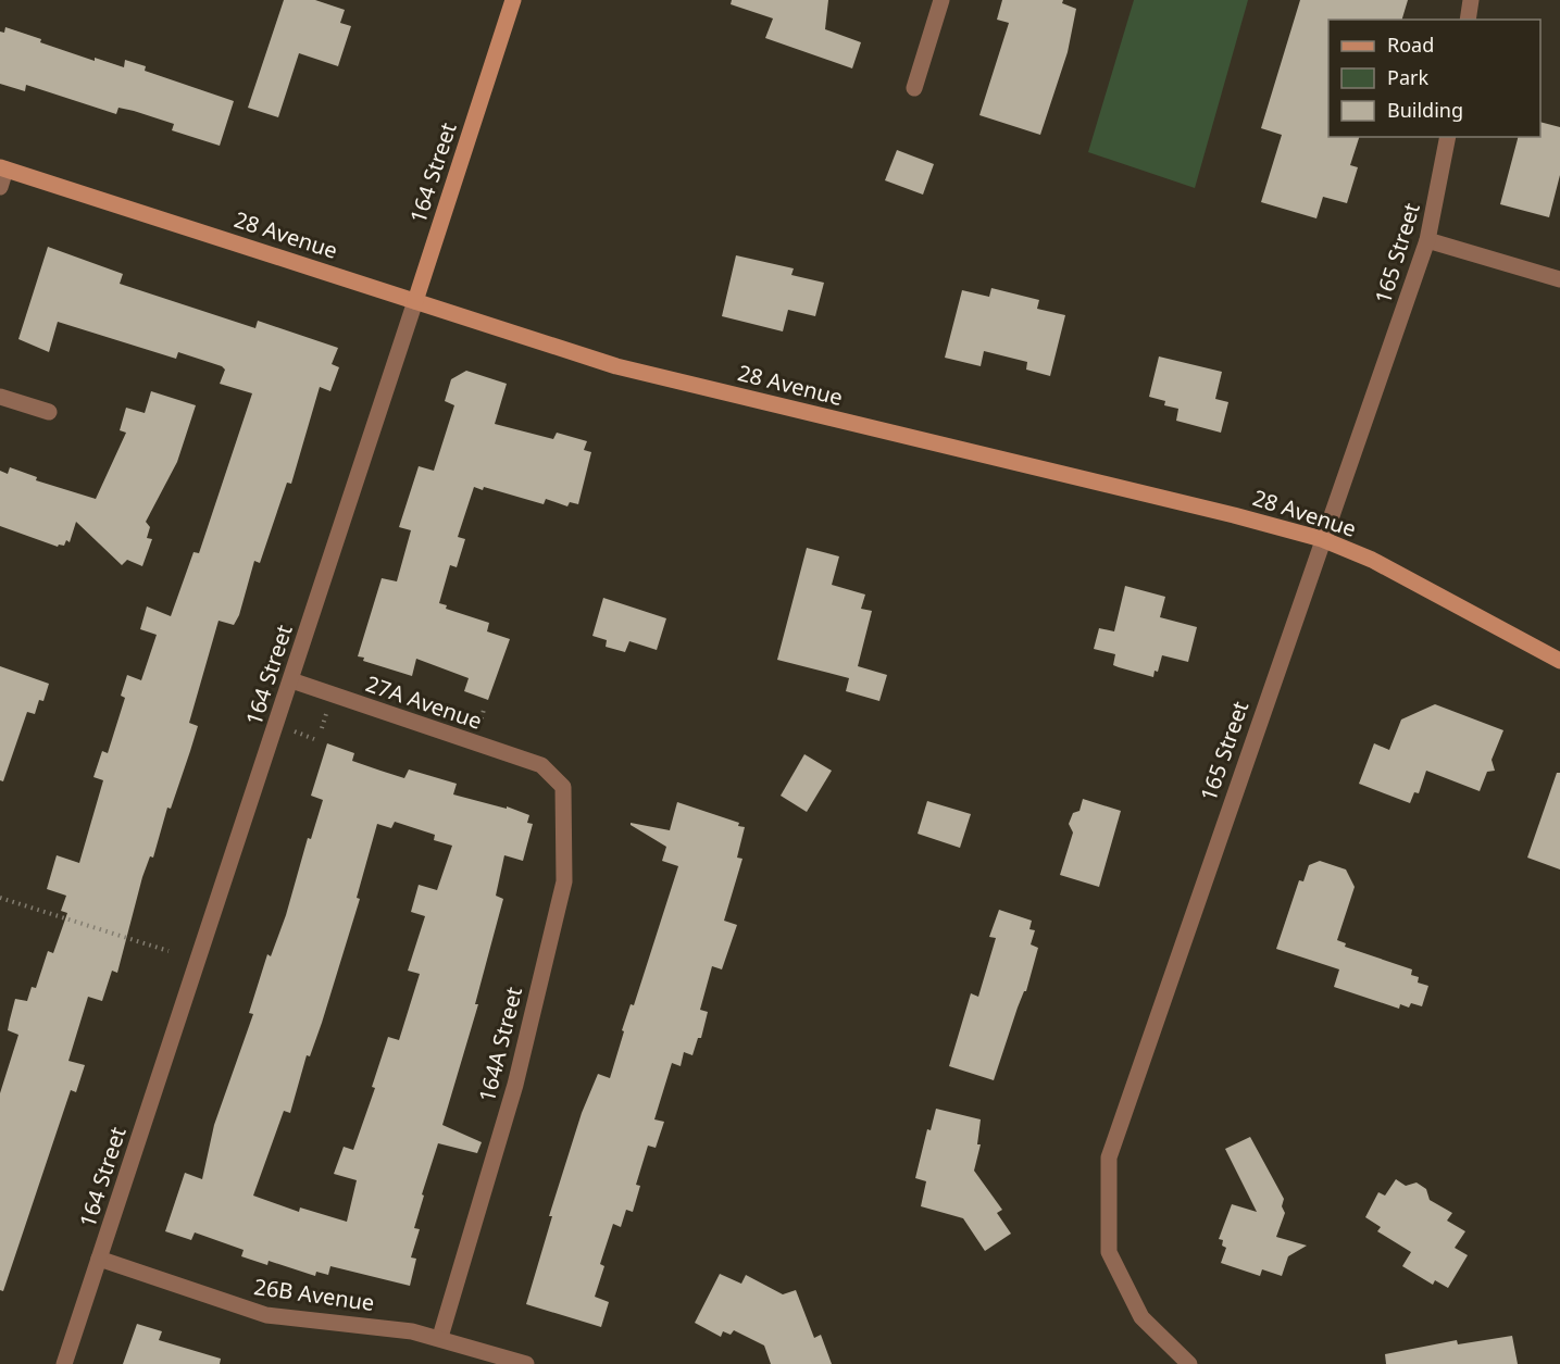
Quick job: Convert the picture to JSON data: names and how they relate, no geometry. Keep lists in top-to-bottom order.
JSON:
{
  "streets": {
    "street": [
      "164 Street",
      "28 Avenue",
      "165 Street",
      "27A Avenue",
      "164A Street",
      "26B Avenue"
    ]
  },
  "crossings": [
    ["164 Street", "28 Avenue"],
    ["164 Street", "27A Avenue"],
    ["164 Street", "26B Avenue"],
    ["28 Avenue", "165 Street"],
    ["27A Avenue", "164A Street"],
    ["164A Street", "26B Avenue"]
  ],
  "legend": ["Road", "Park", "Building"]
}
